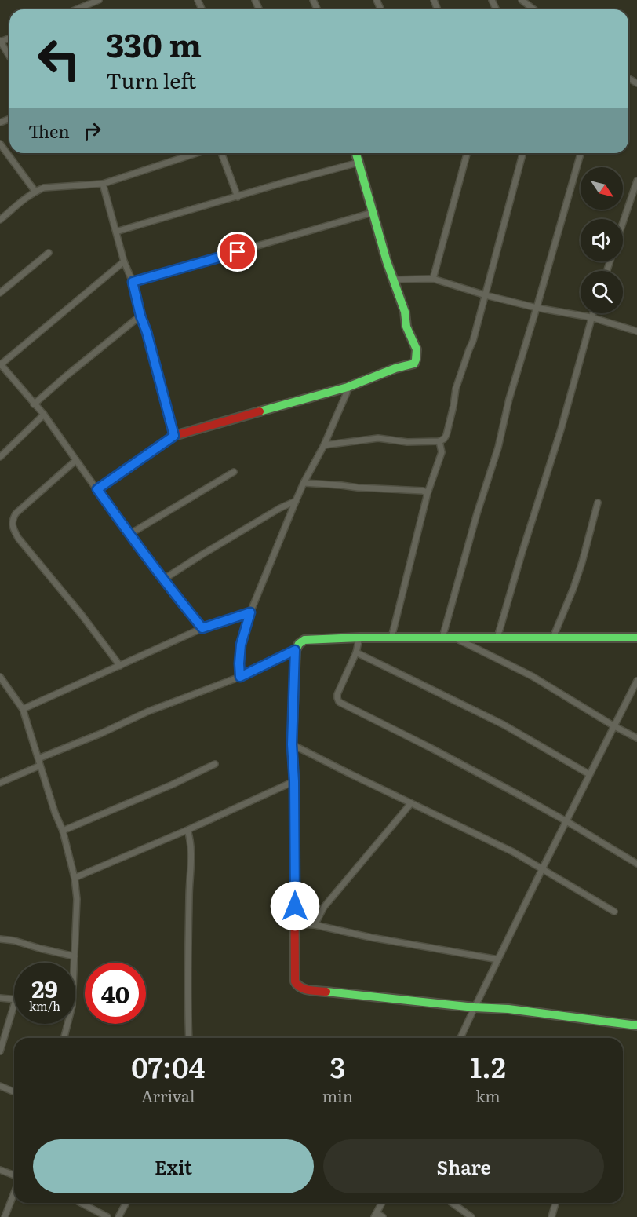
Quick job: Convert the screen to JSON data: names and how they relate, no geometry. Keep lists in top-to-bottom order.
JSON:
{
  "north": "bottom right",
  "page": {
    "turn": ["330 m", "Turn left"],
    "then": "Then",
    "speed": "29 km/h",
    "limit": "40",
    "eta": [
      "07:04",
      "Arrival",
      "3",
      "min",
      "1.2",
      "km"
    ],
    "buttons": ["Exit", "Share"]
  }
}
